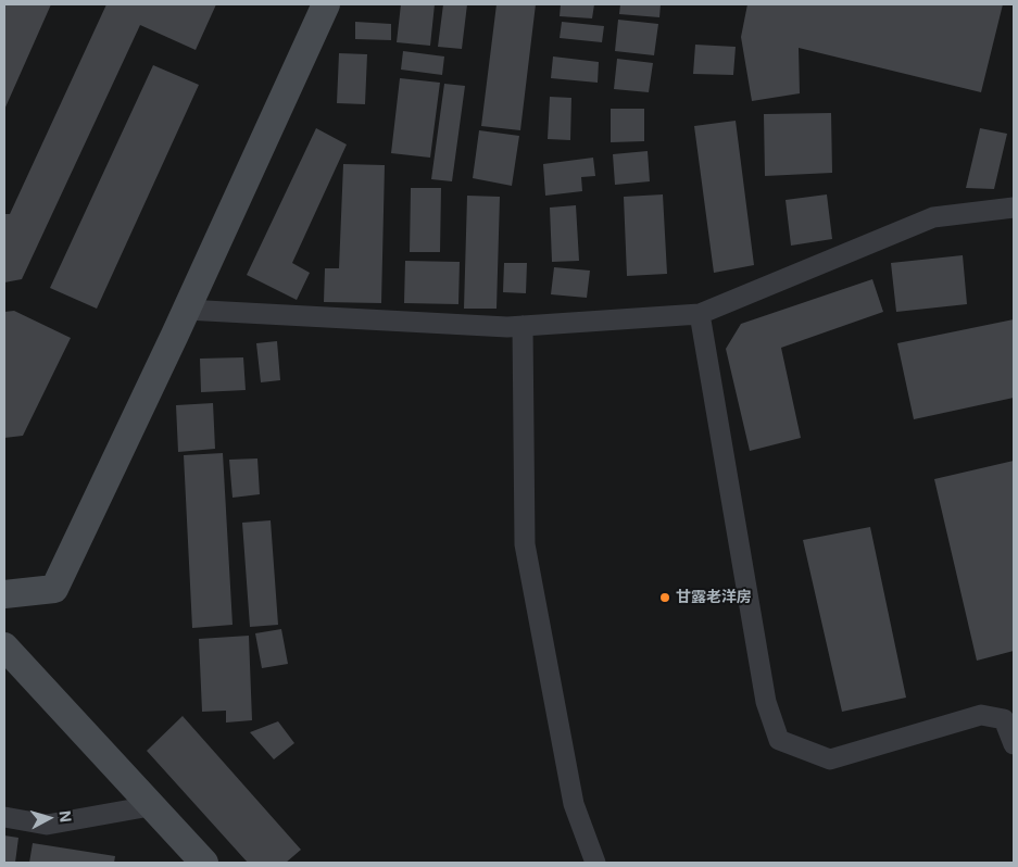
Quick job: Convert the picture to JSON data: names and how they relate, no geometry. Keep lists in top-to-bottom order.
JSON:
{
  "places": ["甘露老洋房"],
  "north": "right"
}
